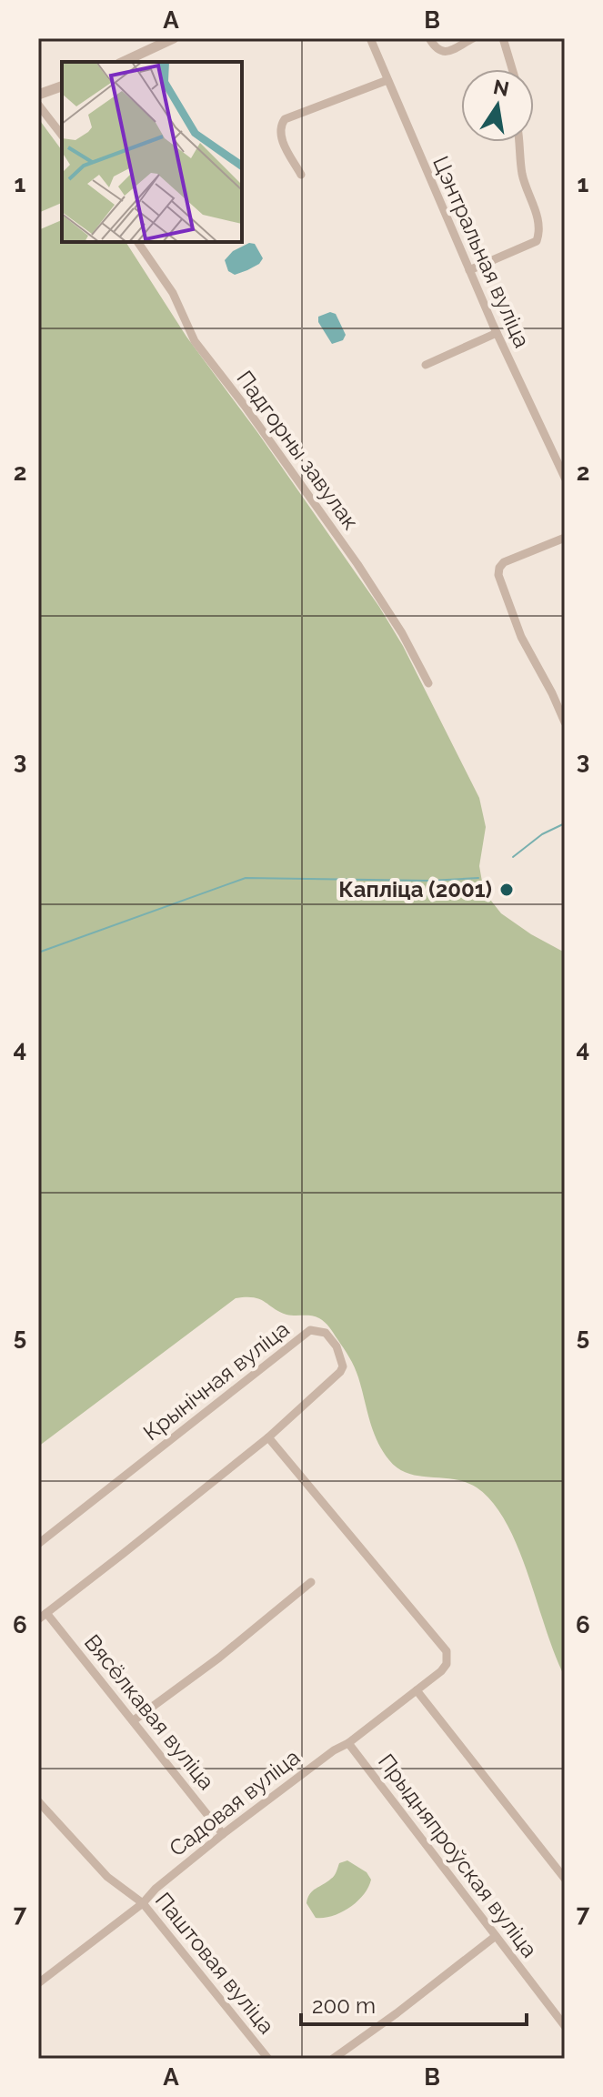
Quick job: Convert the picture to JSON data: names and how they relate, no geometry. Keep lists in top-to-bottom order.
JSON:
{
  "streets": {
    "street": [
      "Цэнтральная вуліца",
      "Падгорны завулак",
      "Крынічная вуліца",
      "Вясёлкавая вуліца",
      "Садовая вуліца",
      "Прыдняпроўская вуліца",
      "Паштовая вуліца"
    ]
  },
  "crossings": [
    ["Крынічная вуліца", "Вясёлкавая вуліца"],
    ["Крынічная вуліца", "Садовая вуліца"],
    ["Вясёлкавая вуліца", "Садовая вуліца"],
    ["Садовая вуліца", "Прыдняпроўская вуліца"],
    ["Садовая вуліца", "Паштовая вуліца"]
  ],
  "places": ["Капліца (2001)"],
  "scale_bar": "200 m",
  "north": "top",
  "grid": {
    "columns": ["A", "B"],
    "rows": [
      "1",
      "2",
      "3",
      "4",
      "5",
      "6",
      "7"
    ]
  }
}
